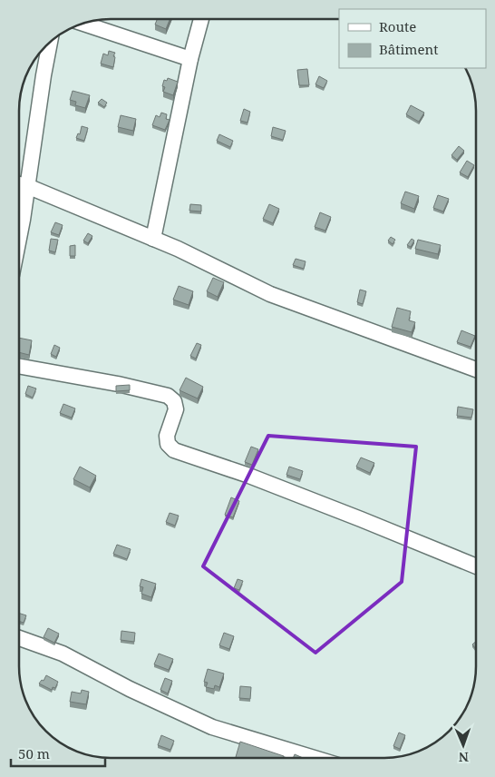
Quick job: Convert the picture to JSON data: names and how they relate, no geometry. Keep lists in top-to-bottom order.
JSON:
{
  "legend": ["Route", "Bâtiment"],
  "scale_bar": "50 m",
  "north": "bottom"
}
